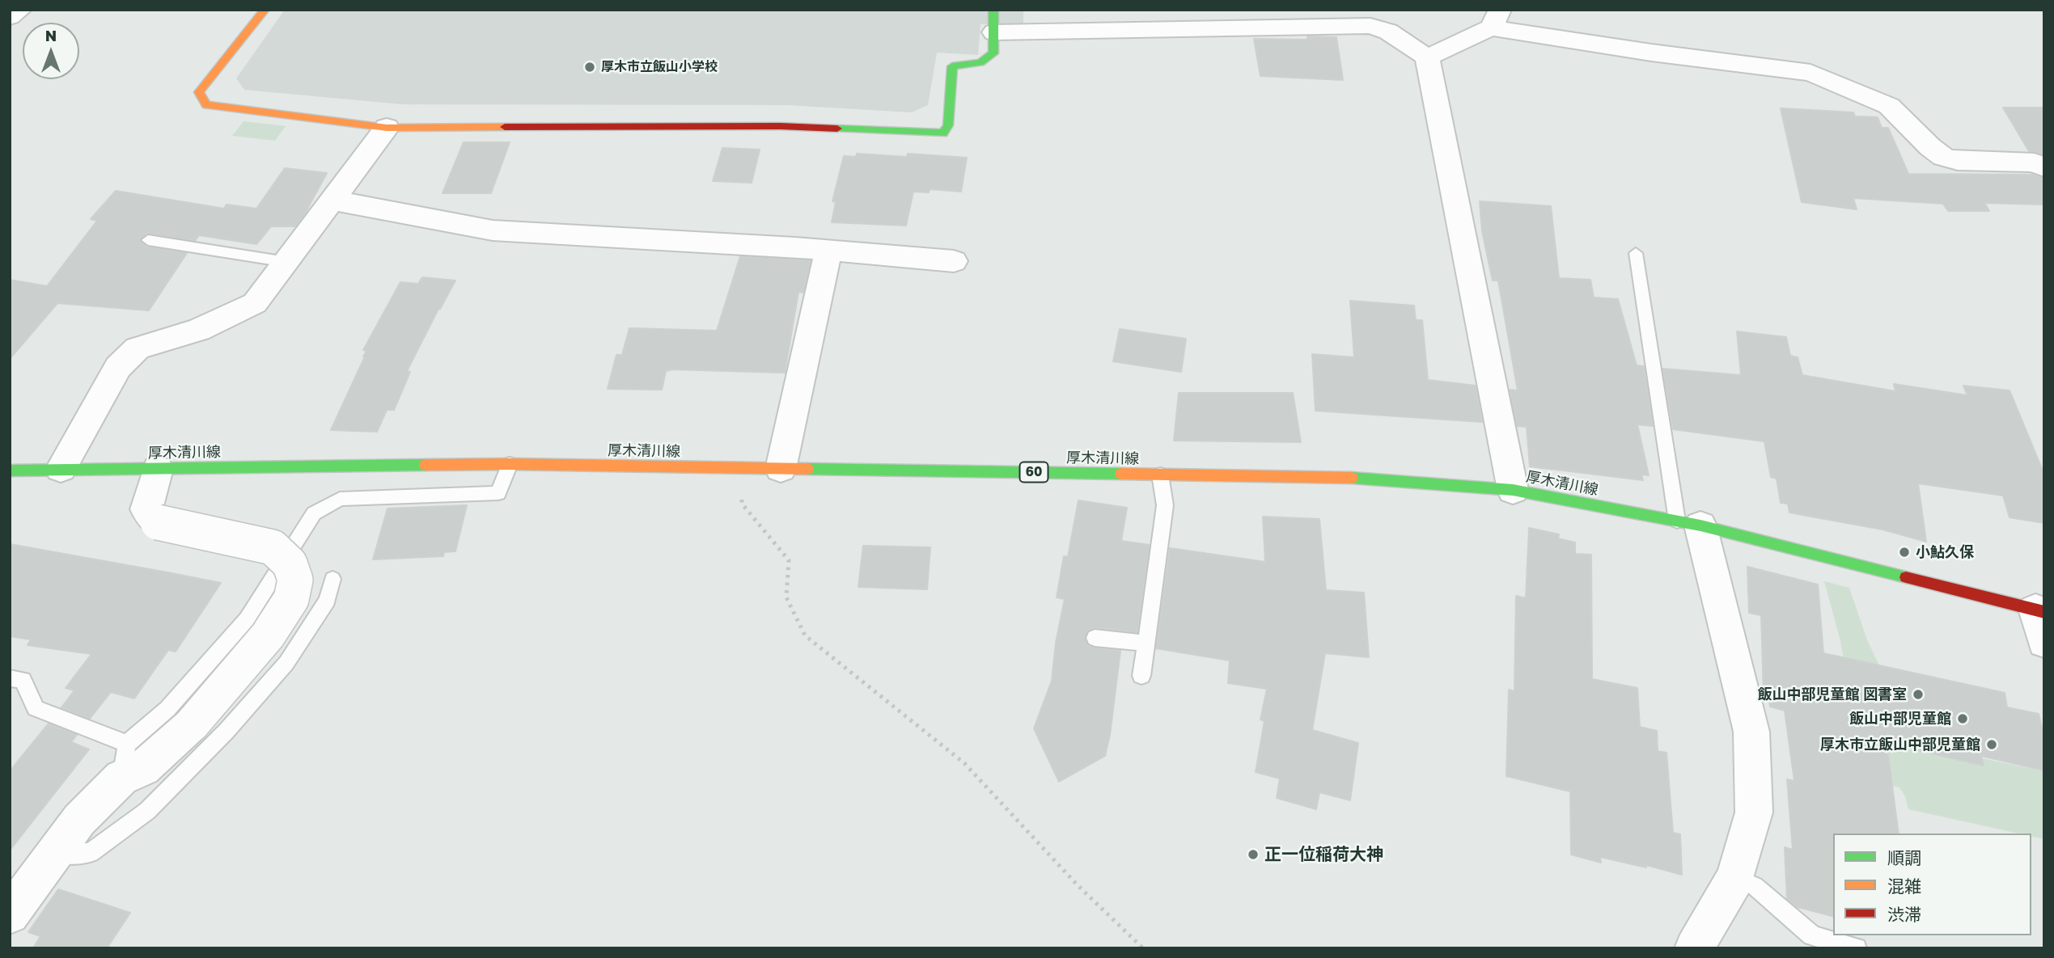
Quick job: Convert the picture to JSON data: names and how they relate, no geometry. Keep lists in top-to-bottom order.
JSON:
{
  "streets": {
    "main road": ["厚木清川線", "60"]
  },
  "places": [
    "厚木市立飯山小学校",
    "小鮎久保",
    "飯山中部児童館 図書室",
    "飯山中部児童館",
    "厚木市立飯山中部児童館",
    "正一位稲荷大神"
  ],
  "legend": ["順調", "混雑", "渋滞"],
  "north": "top"
}
